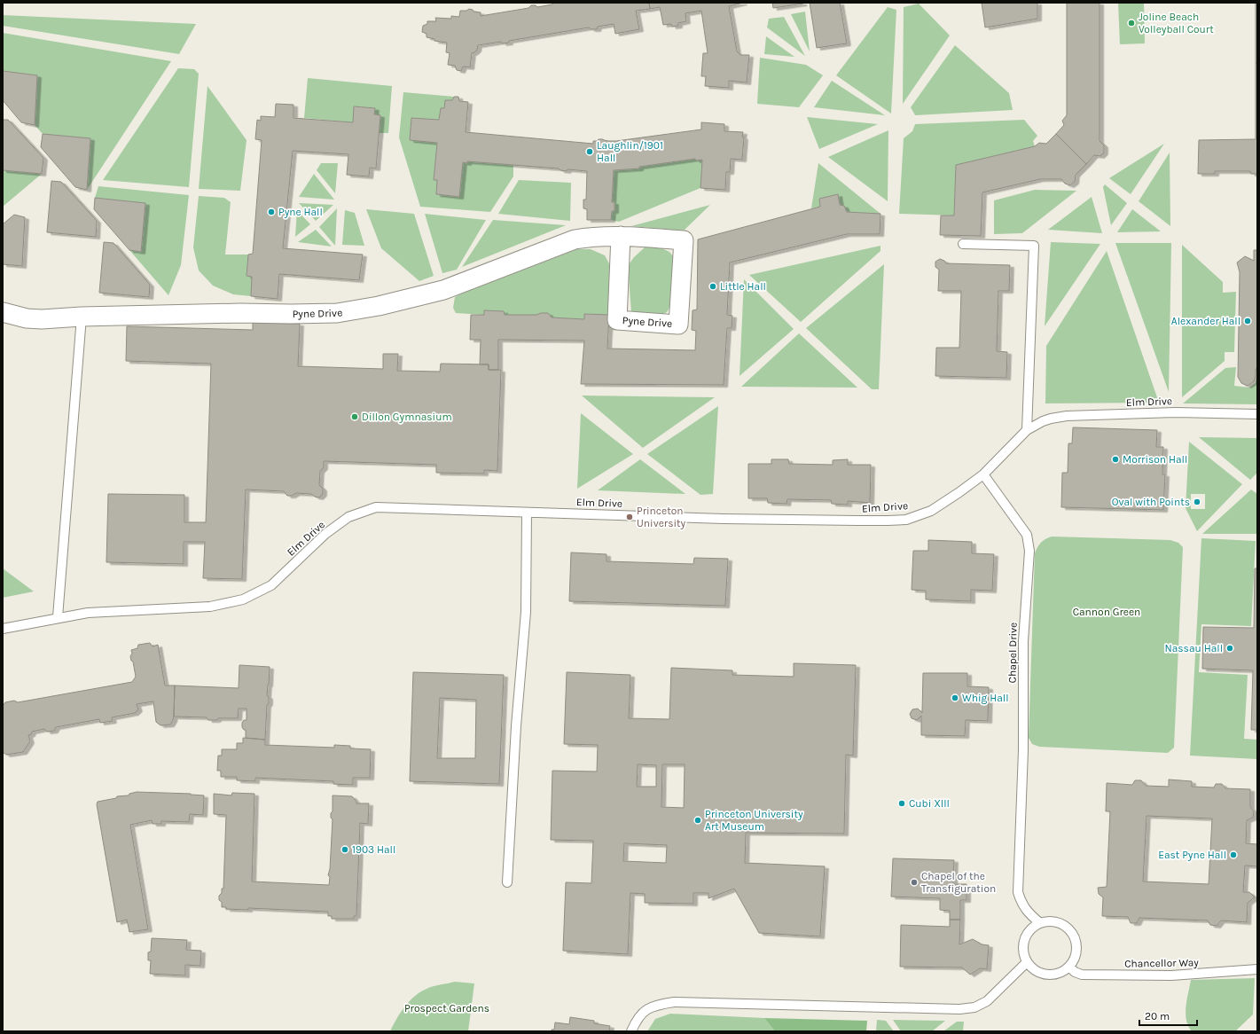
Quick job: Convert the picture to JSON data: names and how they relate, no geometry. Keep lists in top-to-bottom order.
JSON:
{
  "streets": {
    "street": ["Pyne Drive"],
    "lane": ["Elm Drive", "Chapel Drive", "Chancellor Way"]
  },
  "crossings": [
    ["Elm Drive", "Chapel Drive"],
    ["Chapel Drive", "Chancellor Way"]
  ],
  "parks": ["Cannon Green", "Prospect Gardens"],
  "places": [
    "Joline Beach Volleyball Court",
    "Laughlin/1901 Hall",
    "Pyne Hall",
    "Little Hall",
    "Alexander Hall",
    "Dillon Gymnasium",
    "Morrison Hall",
    "Oval with Points",
    "Princeton University",
    "Nassau Hall",
    "Whig Hall",
    "Cubi XIII",
    "Princeton University Art Museum",
    "1903 Hall",
    "East Pyne Hall",
    "Chapel of the Transfiguration"
  ],
  "scale_bar": "20 m"
}
